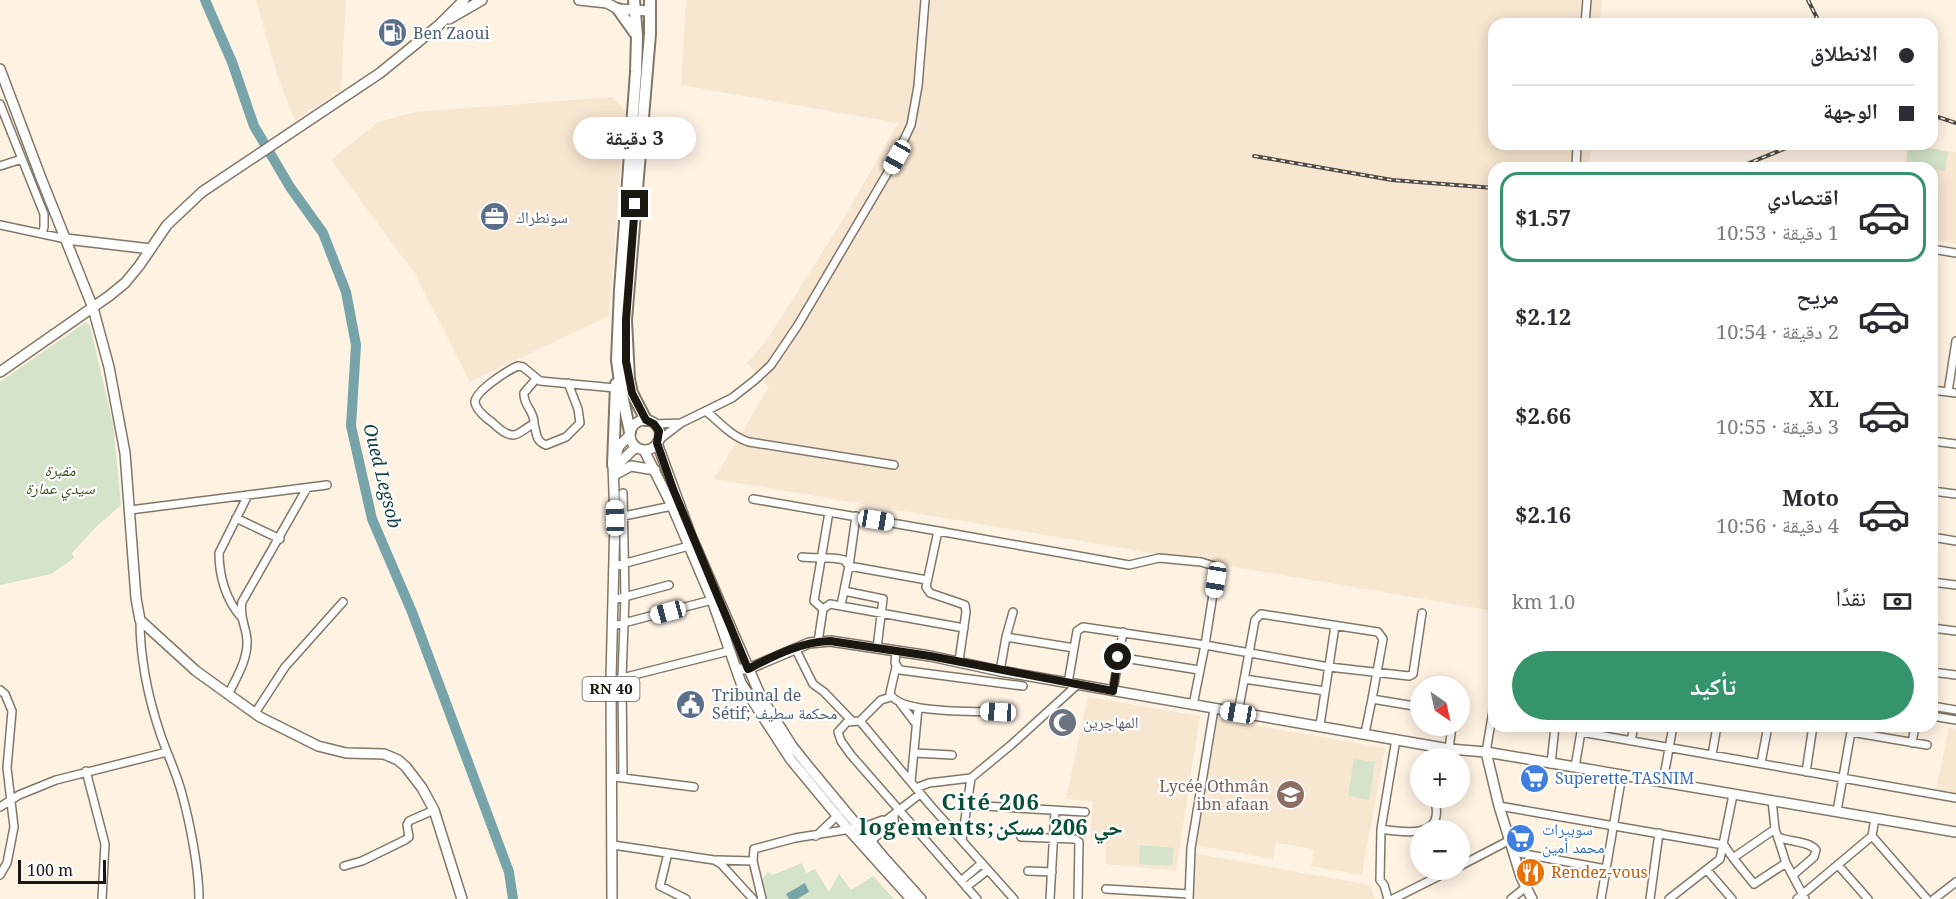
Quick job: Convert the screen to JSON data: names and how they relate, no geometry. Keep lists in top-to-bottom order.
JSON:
{
  "streets": {
    "highway": ["RN 40"]
  },
  "districts": ["Cité 206 logements;حي 206 مسكن"],
  "water": ["Oued Legsob"],
  "parks": ["مقبرة سيدي عمارة"],
  "places": {
    "fuel station": ["Ben Zaoui"],
    "office": ["سونطراك"],
    "public building": ["Tribunal de Sétif; محكمة سطيف"],
    "mosque": ["المهاجرين"],
    "supermarket": ["Superette TASNIM", "سوبيرات محمد أمين"],
    "school or university": ["Lycée Othmân ibn afaan"],
    "restaurant": ["Rendez-vous"]
  },
  "scale_bar": "100 m",
  "north": "bottom right",
  "page": {
    "banner": ["الانطلاق", "الوجهة"],
    "bubble": "3 دقيقة",
    "list": [
      {
        "name": "اقتصادي",
        "note": "1 دقيقة · 10:53",
        "value": "$1.57"
      },
      {
        "name": "مريح",
        "note": "2 دقيقة · 10:54",
        "value": "$2.12"
      },
      {
        "name": "XL",
        "note": "3 دقيقة · 10:55",
        "value": "$2.66"
      },
      {
        "name": "Moto",
        "note": "4 دقيقة · 10:56",
        "value": "$2.16"
      }
    ],
    "pay": ["نقدًا", "1.0 km"],
    "buttons": "تأكيد",
    "map_buttons": ["+", "−"],
    "scale": "100 m"
  }
}
